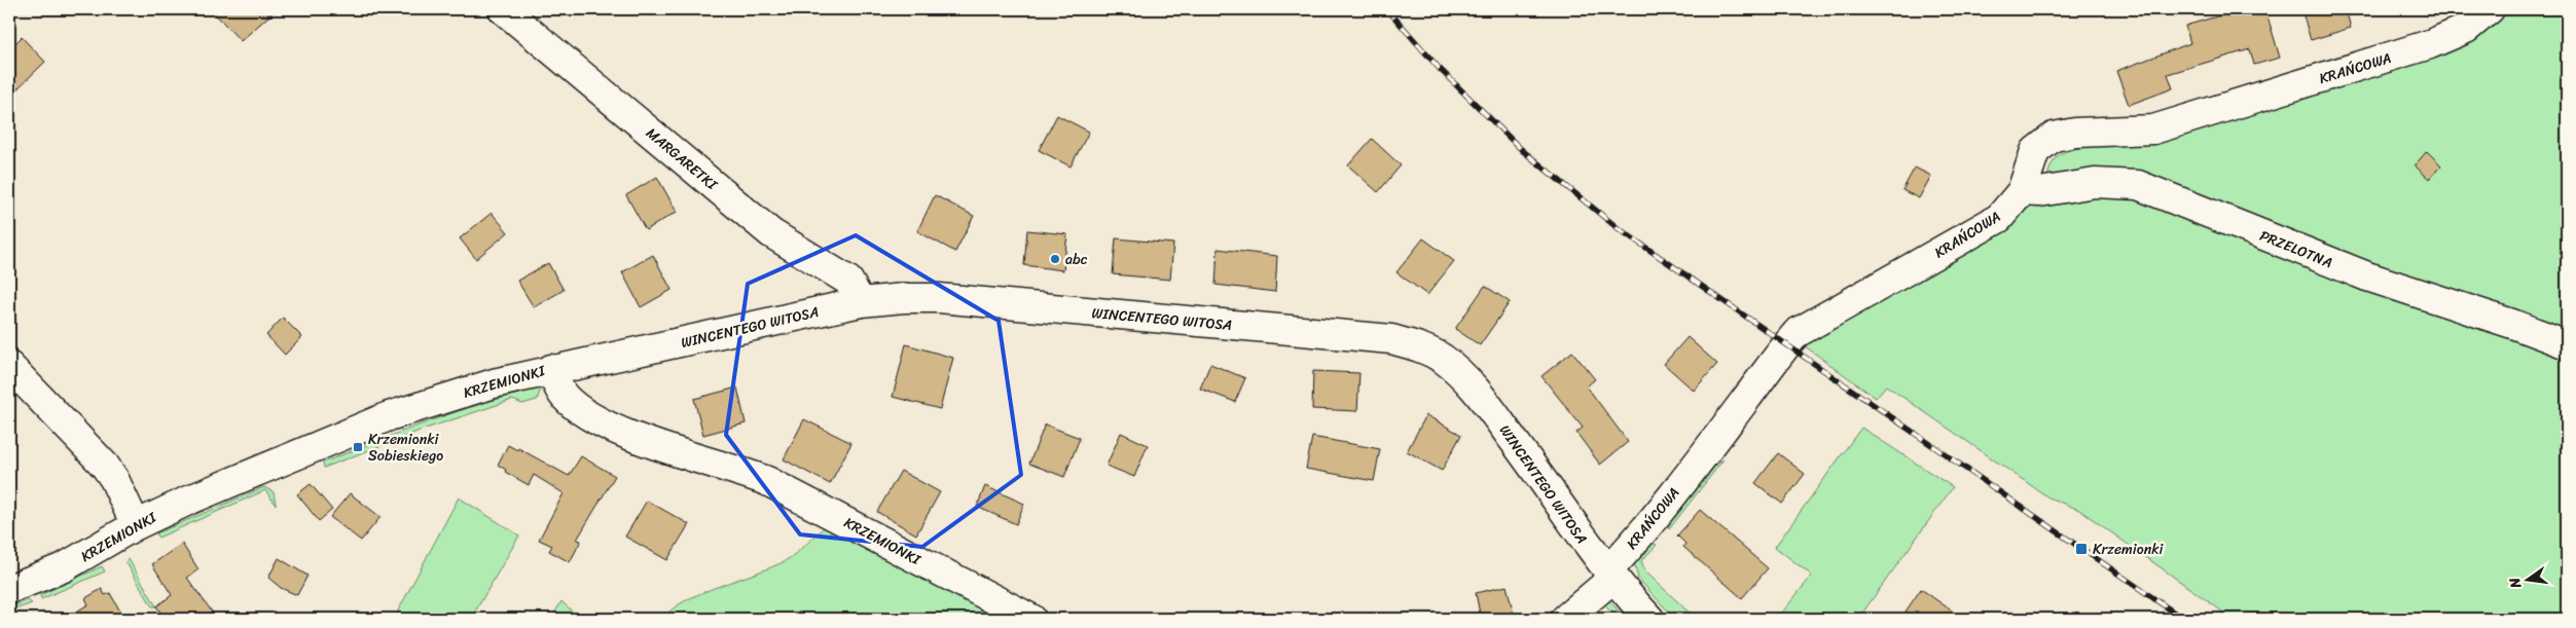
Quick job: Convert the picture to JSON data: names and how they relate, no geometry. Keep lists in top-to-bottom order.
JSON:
{
  "streets": {
    "street": [
      "KRAŃCOWA",
      "MARGARETKI",
      "PRZELOTNA",
      "WINCENTEGO WITOSA",
      "KRZEMIONKI"
    ]
  },
  "crossings": [
    ["KRAŃCOWA", "PRZELOTNA"],
    ["KRAŃCOWA", "WINCENTEGO WITOSA"],
    ["MARGARETKI", "WINCENTEGO WITOSA"],
    ["WINCENTEGO WITOSA", "KRZEMIONKI"]
  ],
  "places": {
    "other": ["abc"],
    "transit": ["Krzemionki Sobieskiego", "Krzemionki"]
  },
  "north": "left"
}
